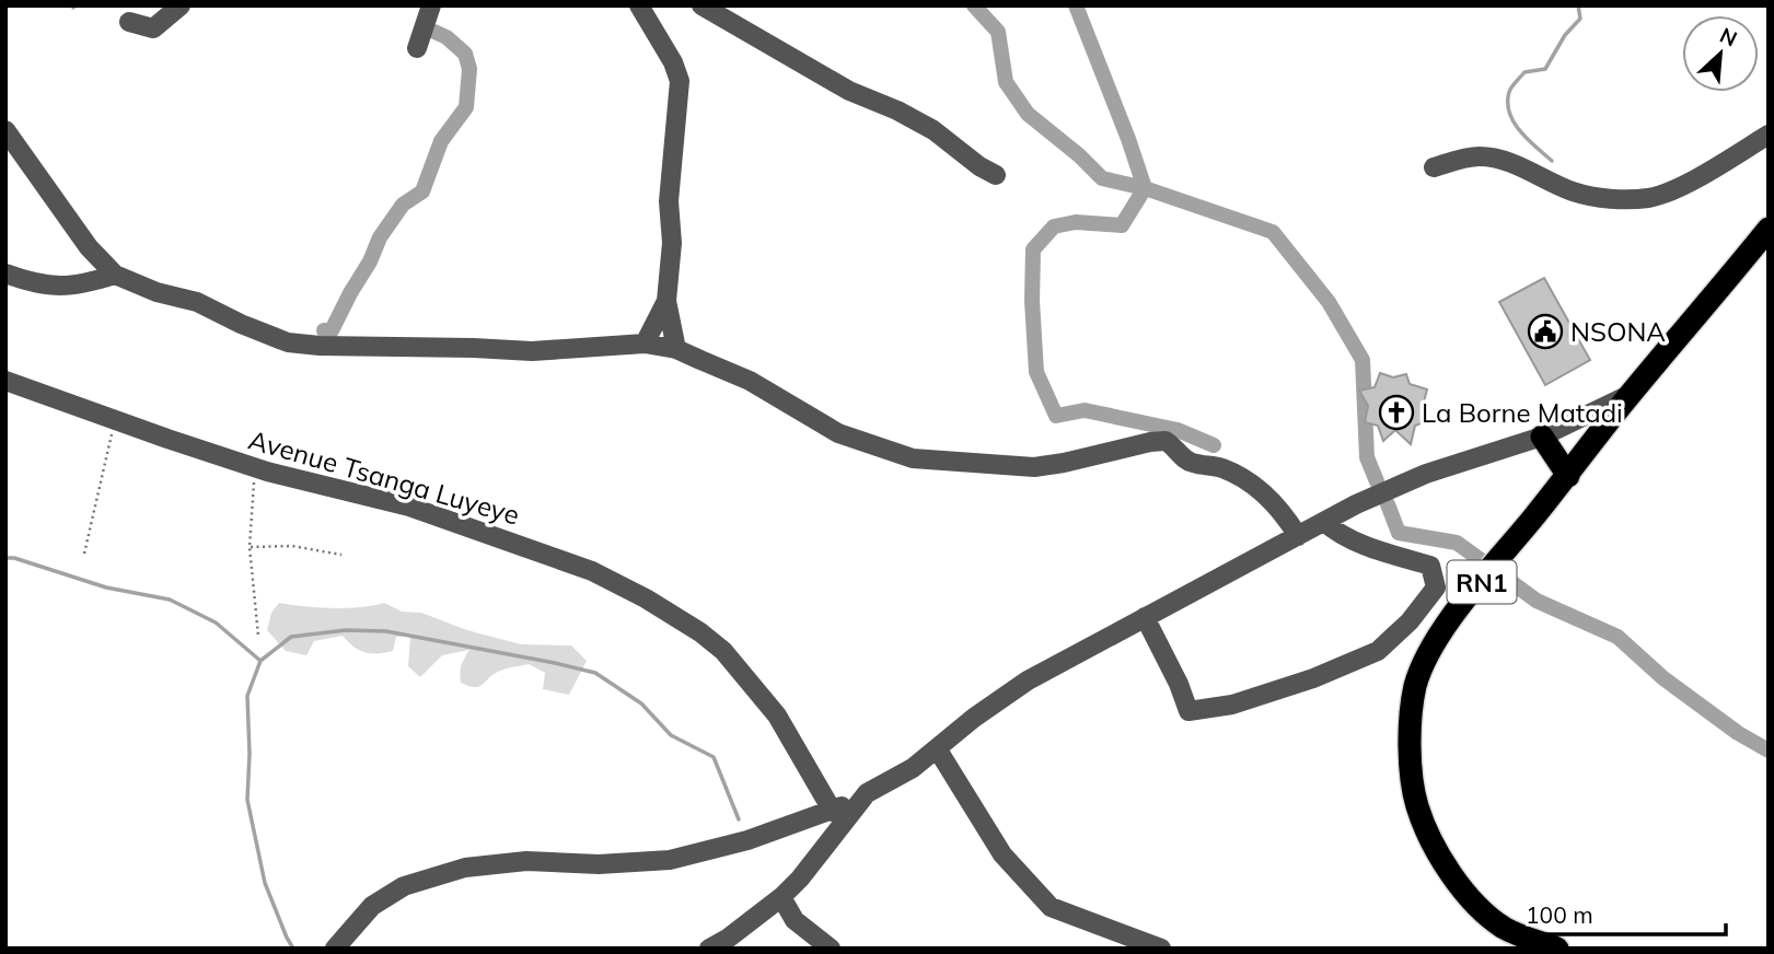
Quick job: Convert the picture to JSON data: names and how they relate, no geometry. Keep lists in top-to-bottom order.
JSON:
{
  "streets": {
    "highway": ["RN1"],
    "street": ["Avenue Tsanga Luyeye"]
  },
  "places": {
    "public building": ["NSONA"],
    "church": ["La Borne Matadi"]
  },
  "scale_bar": "100 m",
  "north": "top right"
}
